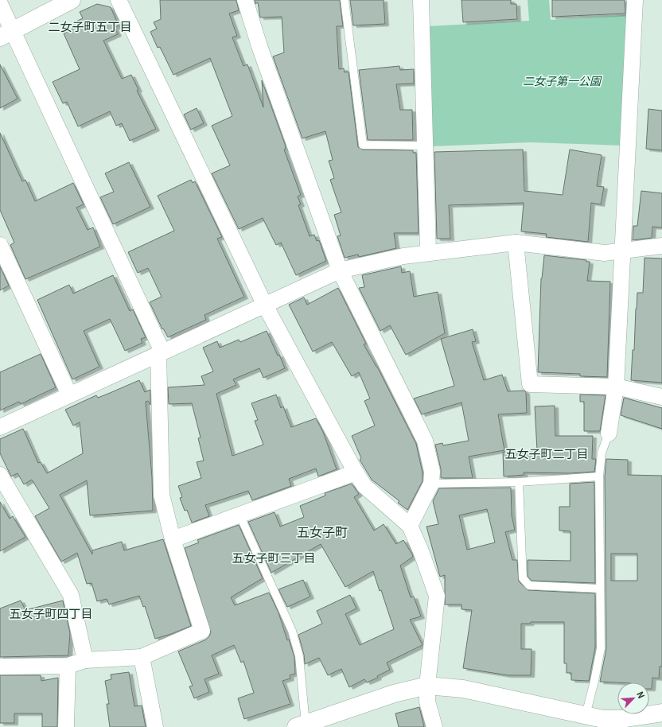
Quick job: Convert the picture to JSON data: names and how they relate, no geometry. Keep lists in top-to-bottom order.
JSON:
{
  "districts": [
    "二女子町五丁目",
    "五女子町二丁目",
    "五女子町",
    "五女子町三丁目",
    "五女子町四丁目"
  ],
  "parks": ["二女子第一公園"],
  "north": "top right"
}
